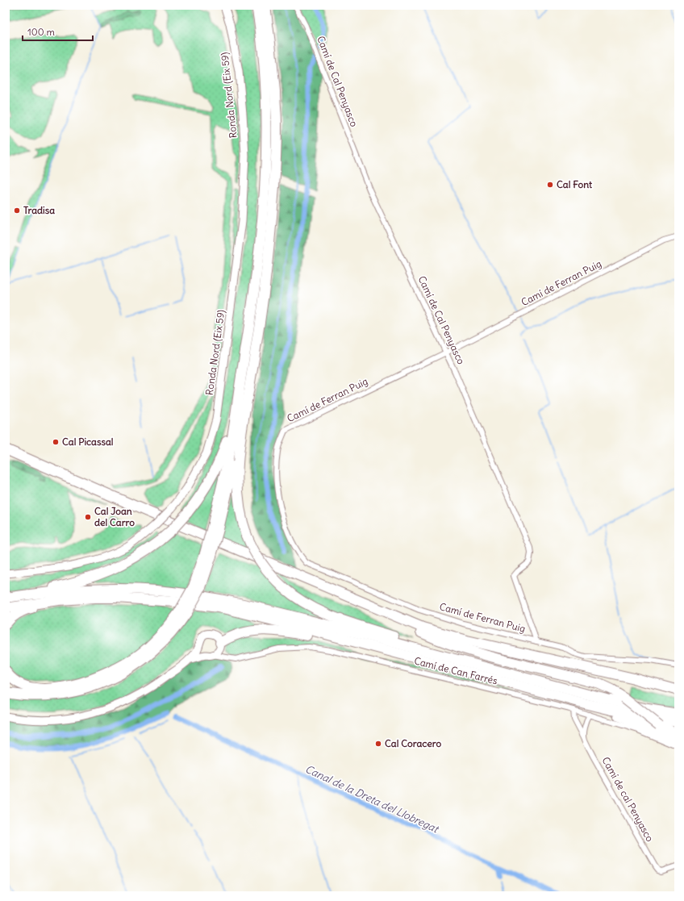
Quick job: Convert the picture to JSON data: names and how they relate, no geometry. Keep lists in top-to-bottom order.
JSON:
{
  "streets": {
    "main road": ["Ronda Nord (Eix 59)"],
    "street": [
      "Camí de Cal Penyasco",
      "Camí de Ferran Puig",
      "Camí de Can Farrés",
      "Camí de cal Penyasco"
    ]
  },
  "crossings": [
    ["Camí de Cal Penyasco", "Camí de Ferran Puig"],
    ["Camí de Can Farrés", "Camí de cal Penyasco"]
  ],
  "water": ["Canal de la Dreta del Llobregat"],
  "places": [
    "Cal Font",
    "Tradisa",
    "Cal Picassal",
    "Cal Joan del Carro",
    "Cal Coracero"
  ],
  "scale_bar": "100 m"
}
